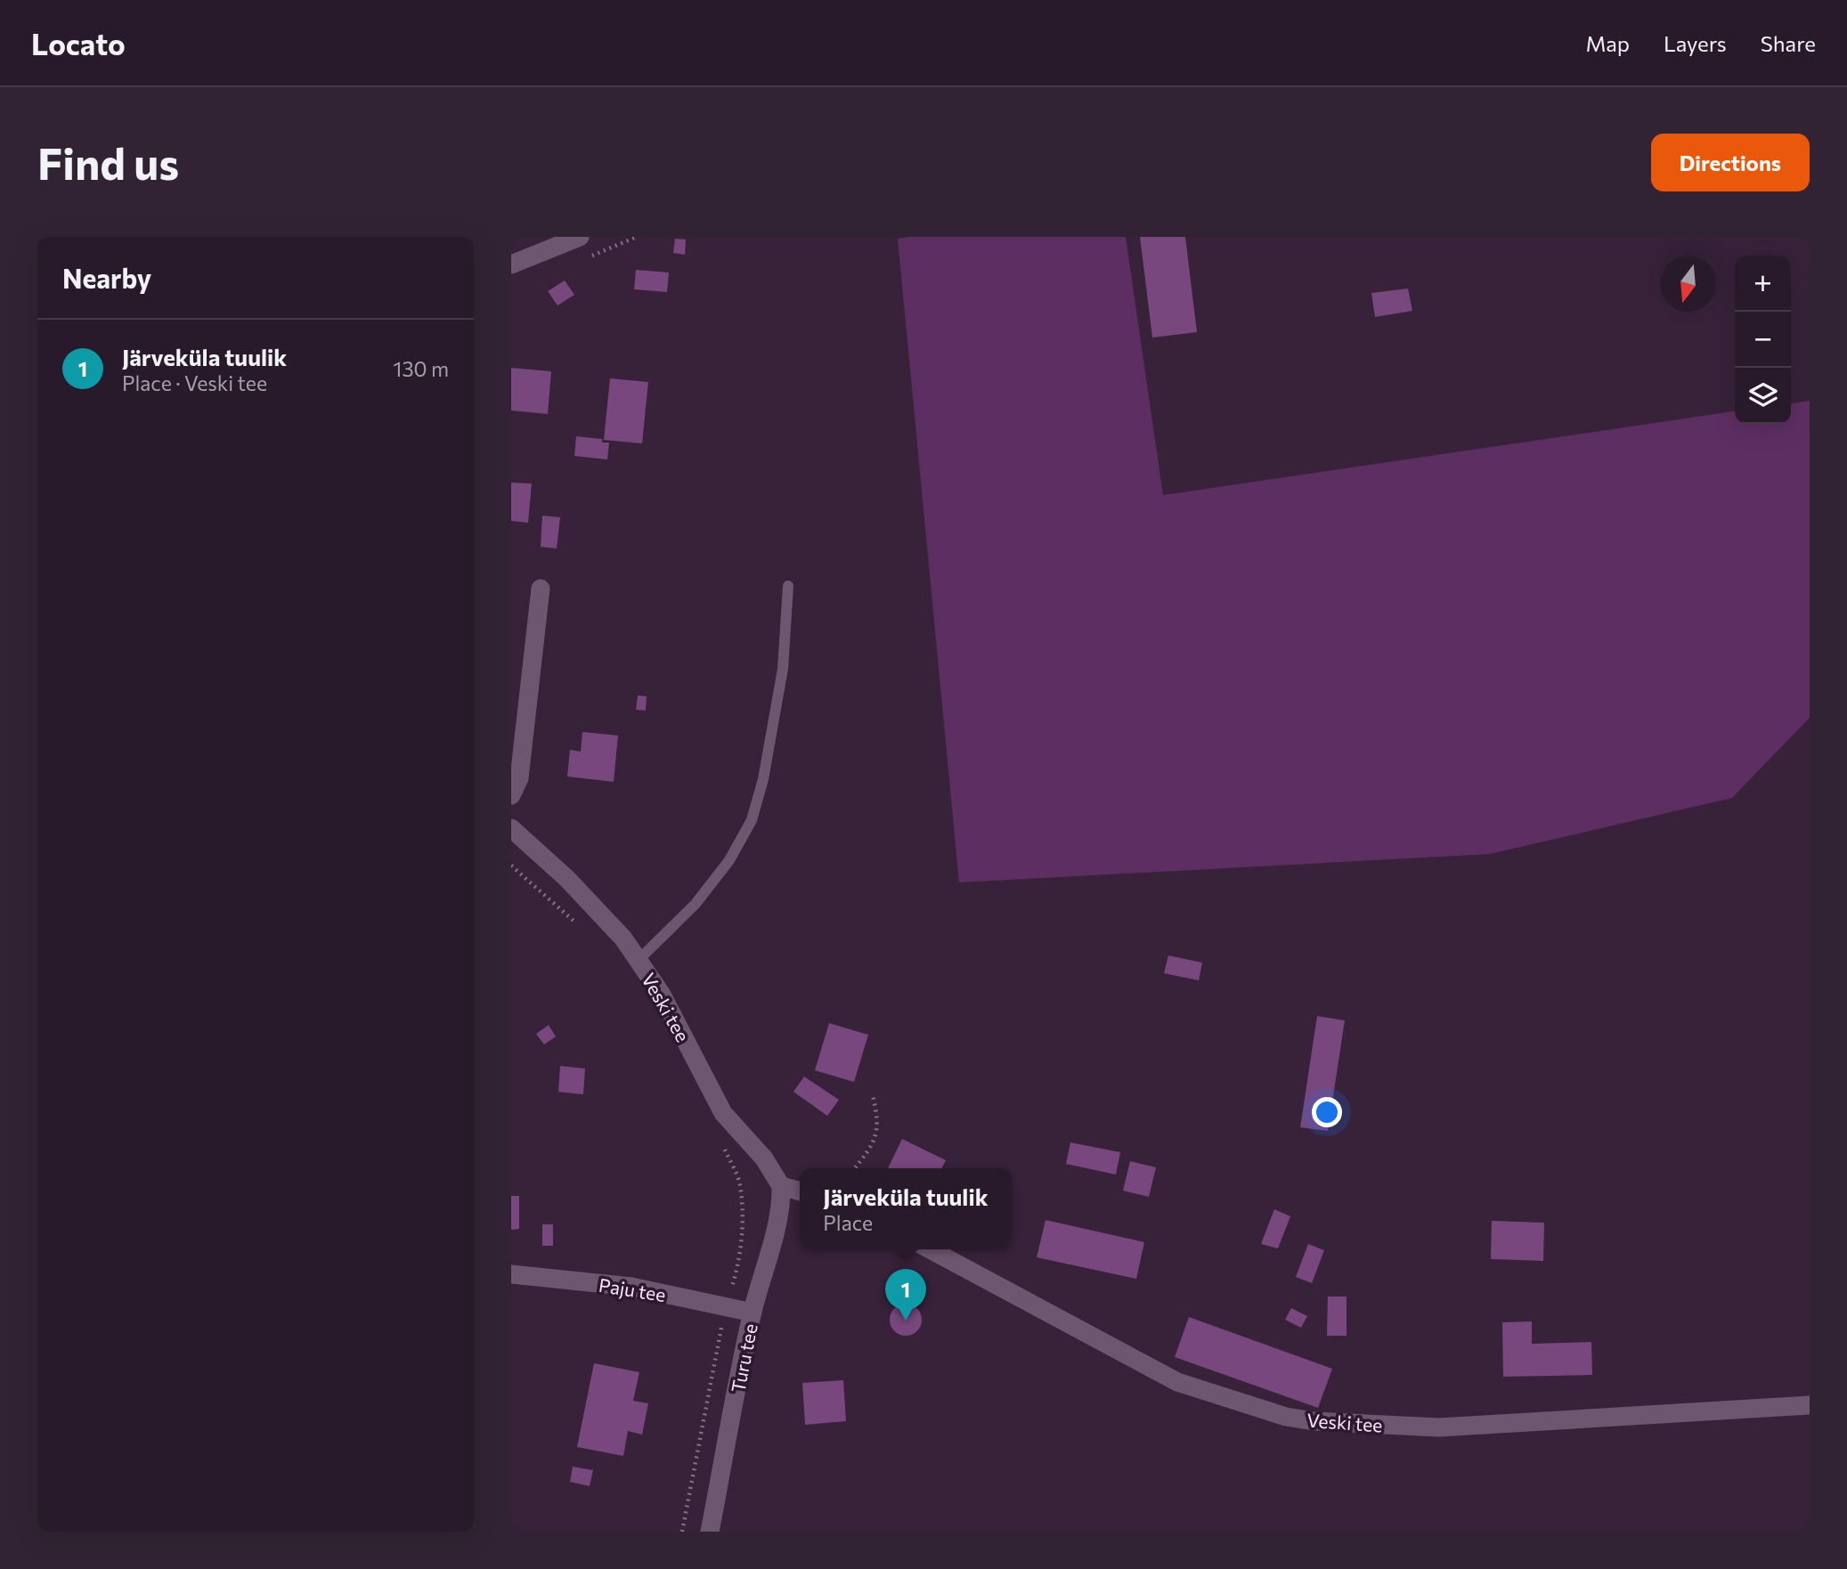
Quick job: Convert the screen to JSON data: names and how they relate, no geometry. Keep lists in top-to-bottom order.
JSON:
{
  "streets": {
    "street": ["Veski tee", "Paju tee", "Turu tee"]
  },
  "crossings": [
    ["Veski tee", "Turu tee"],
    ["Paju tee", "Turu tee"]
  ],
  "north": "bottom",
  "page": {
    "header": "Locato",
    "nav": ["Map", "Layers", "Share"],
    "buttons": "Directions",
    "title": "Find us",
    "heading": "Nearby",
    "map_buttons": ["+", "−"],
    "list": [
      {
        "mark": "1",
        "name": "Järveküla tuulik",
        "note": "Place · Veski tee",
        "value": "130 m"
      }
    ],
    "popup": ["Järveküla tuulik", "Place"],
    "pins": "1"
  }
}
